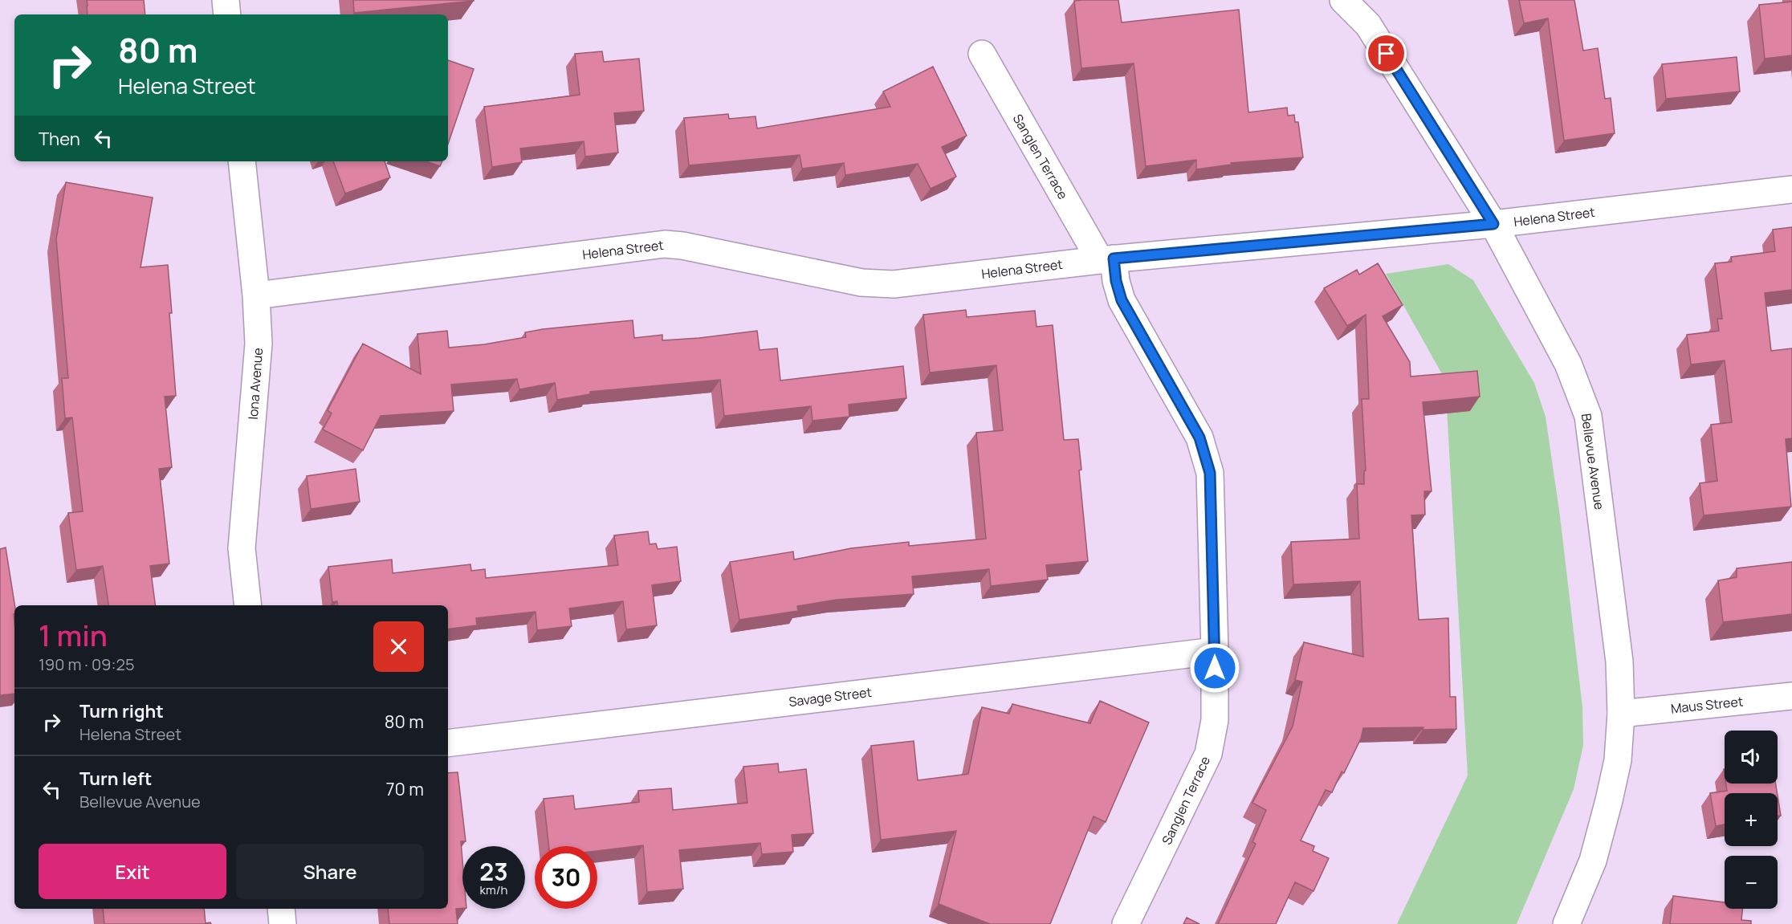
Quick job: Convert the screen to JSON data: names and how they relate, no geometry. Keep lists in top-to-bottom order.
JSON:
{
  "streets": {
    "street": [
      "Sanglen Terrace",
      "Helena Street",
      "Iona Avenue",
      "Bellevue Avenue",
      "Savage Street",
      "Maus Street"
    ]
  },
  "crossings": [
    ["Sanglen Terrace", "Helena Street"],
    ["Sanglen Terrace", "Savage Street"],
    ["Helena Street", "Iona Avenue"],
    ["Helena Street", "Bellevue Avenue"],
    ["Bellevue Avenue", "Maus Street"]
  ],
  "page": {
    "turn": ["80 m", "Helena Street"],
    "then": "Then",
    "heading": ["1 min", "190 m · 09:25"],
    "list": [
      {
        "name": "Turn right",
        "note": "Helena Street",
        "value": "80 m"
      },
      {
        "name": "Turn left",
        "note": "Bellevue Avenue",
        "value": "70 m"
      }
    ],
    "map_buttons": ["+", "−"],
    "buttons": ["Exit", "Share"],
    "speed": "23 km/h",
    "limit": "30"
  }
}
